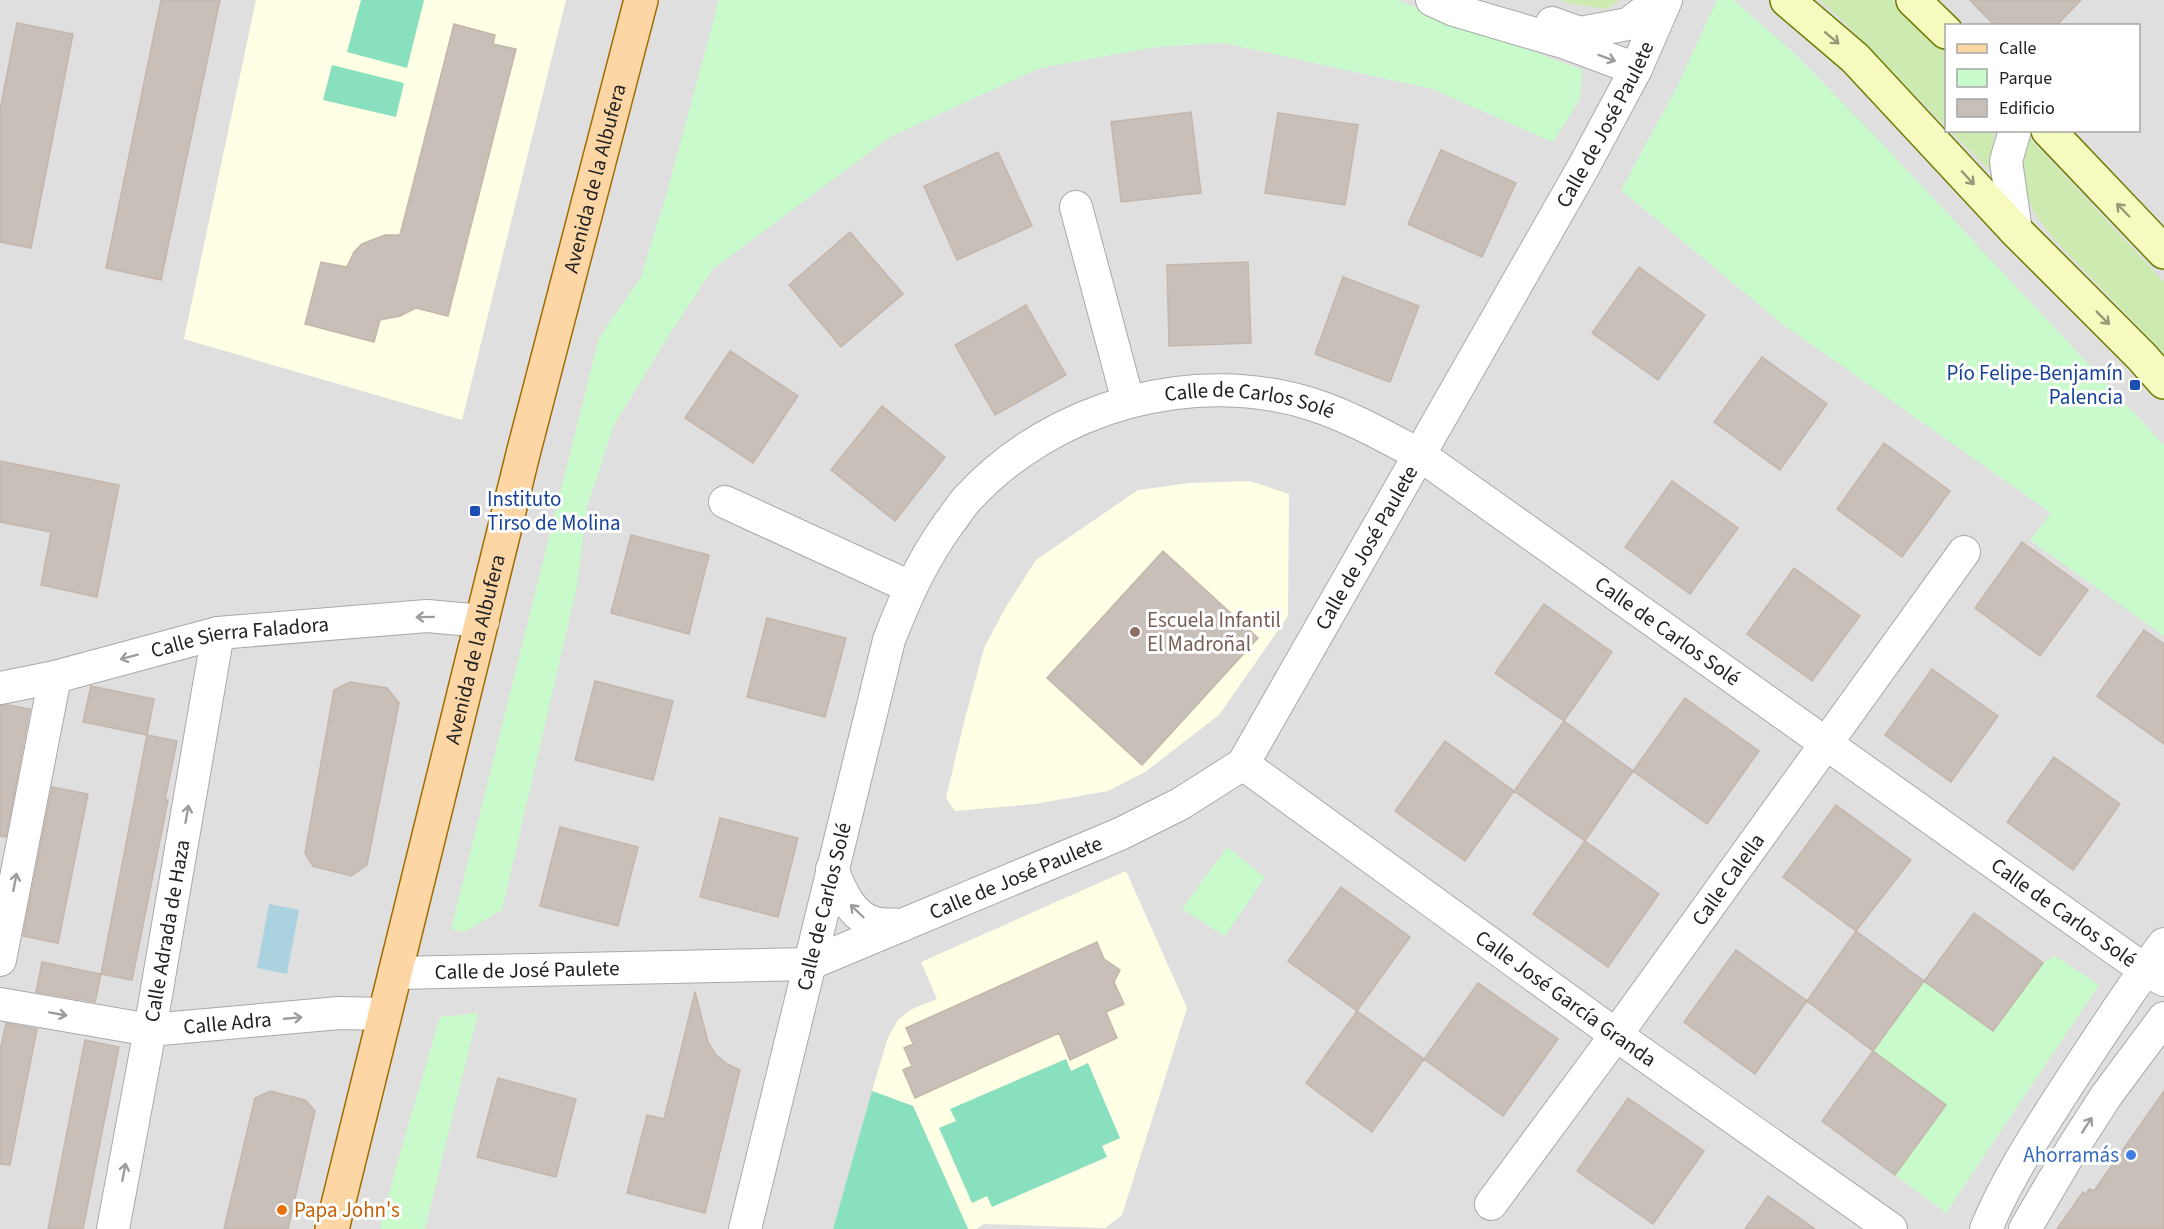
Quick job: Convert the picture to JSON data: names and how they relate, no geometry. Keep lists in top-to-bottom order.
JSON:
{
  "streets": {
    "main road": ["Avenida de la Albufera"],
    "street": [
      "Calle de José Paulete",
      "Calle de Carlos Solé",
      "Calle Sierra Faladora",
      "Calle Calella",
      "Calle Adrada de Haza",
      "Calle José García Granda",
      "Calle Adra"
    ]
  },
  "crossings": [
    ["Calle de José Paulete", "Avenida de la Albufera"],
    ["Calle de José Paulete", "Calle de Carlos Solé"],
    ["Calle de José Paulete", "Calle José García Granda"],
    ["Avenida de la Albufera", "Calle Sierra Faladora"],
    ["Avenida de la Albufera", "Calle Adra"],
    ["Calle de Carlos Solé", "Calle Calella"],
    ["Calle Sierra Faladora", "Calle Adrada de Haza"],
    ["Calle Calella", "Calle José García Granda"],
    ["Calle Adrada de Haza", "Calle Adra"]
  ],
  "one_way": ["Calle Sierra Faladora", "Calle Adra"],
  "places": {
    "transit": ["Pío Felipe-Benjamín Palencia", "Instituto Tirso de Molina"],
    "other": ["Escuela Infantil El Madroñal", "Ahorramás", "Papa John's"]
  },
  "legend": ["Calle", "Parque", "Edificio"]
}
